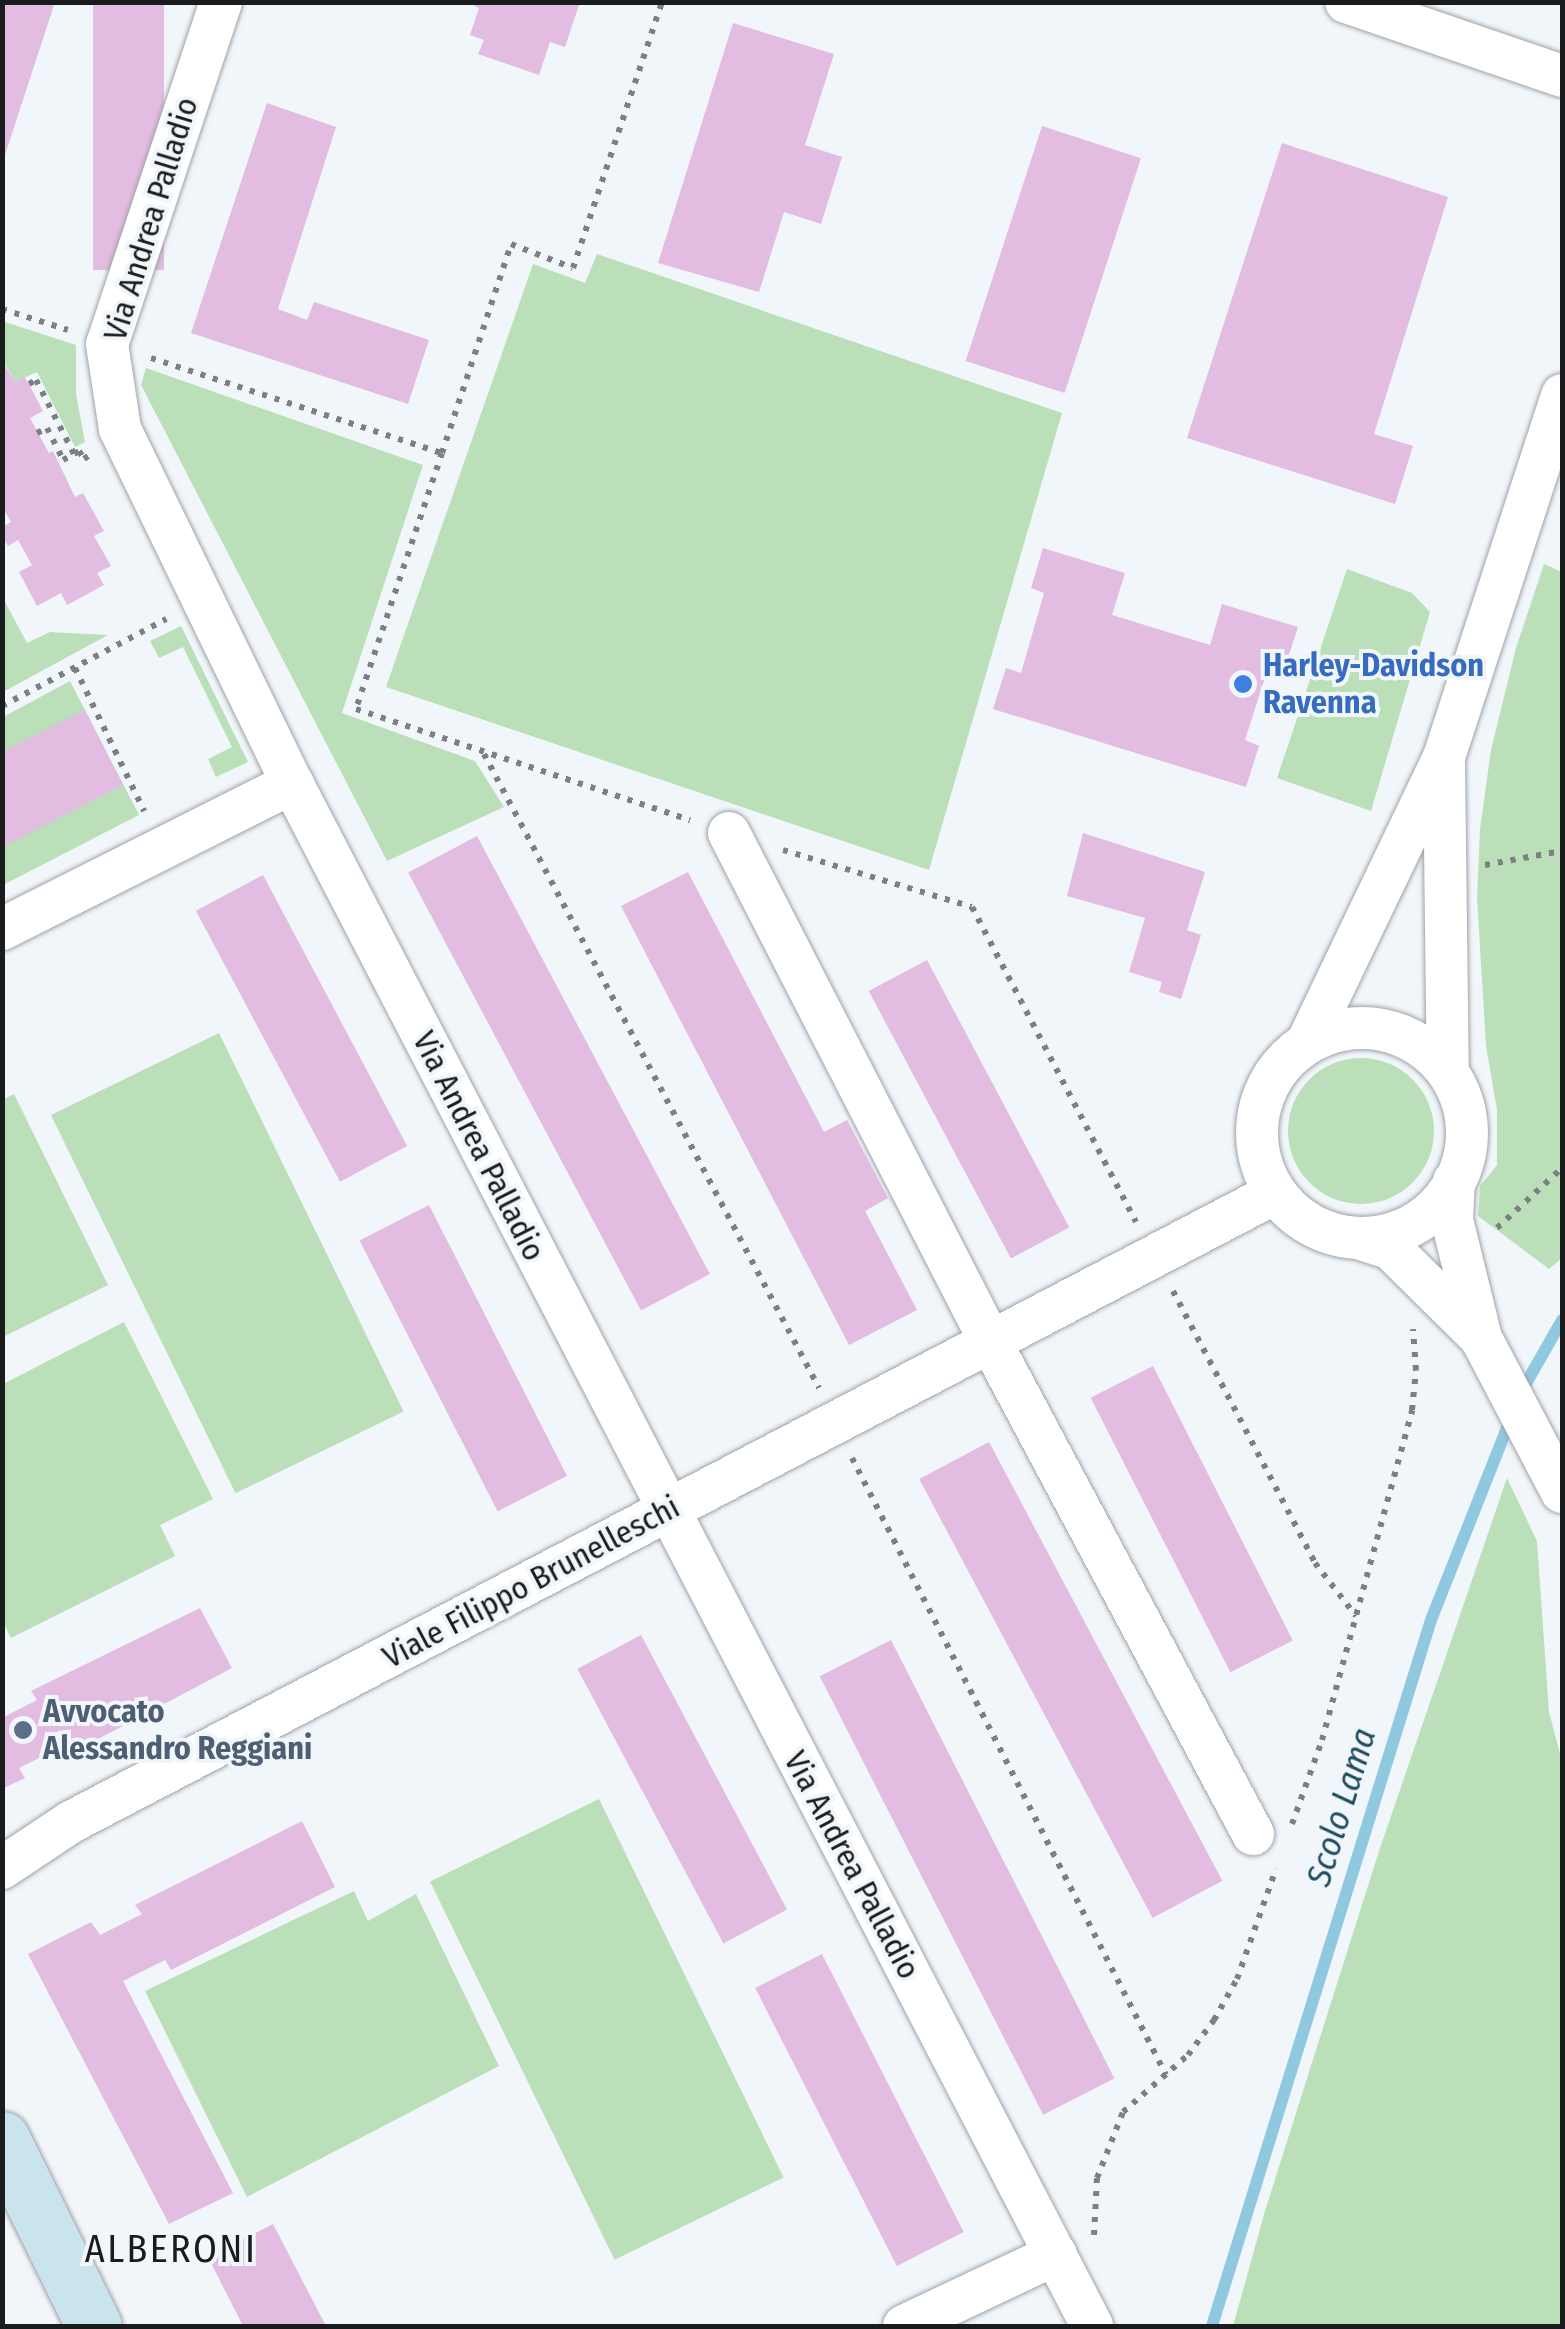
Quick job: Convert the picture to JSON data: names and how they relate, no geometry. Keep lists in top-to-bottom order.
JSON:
{
  "streets": {
    "street": ["Via Andrea Palladio", "Viale Filippo Brunelleschi"]
  },
  "crossings": [
    ["Via Andrea Palladio", "Viale Filippo Brunelleschi"]
  ],
  "districts": ["ALBERONI"],
  "water": ["Scolo Lama"],
  "places": ["Harley-Davidson Ravenna", "Avvocato Alessandro Reggiani"]
}
